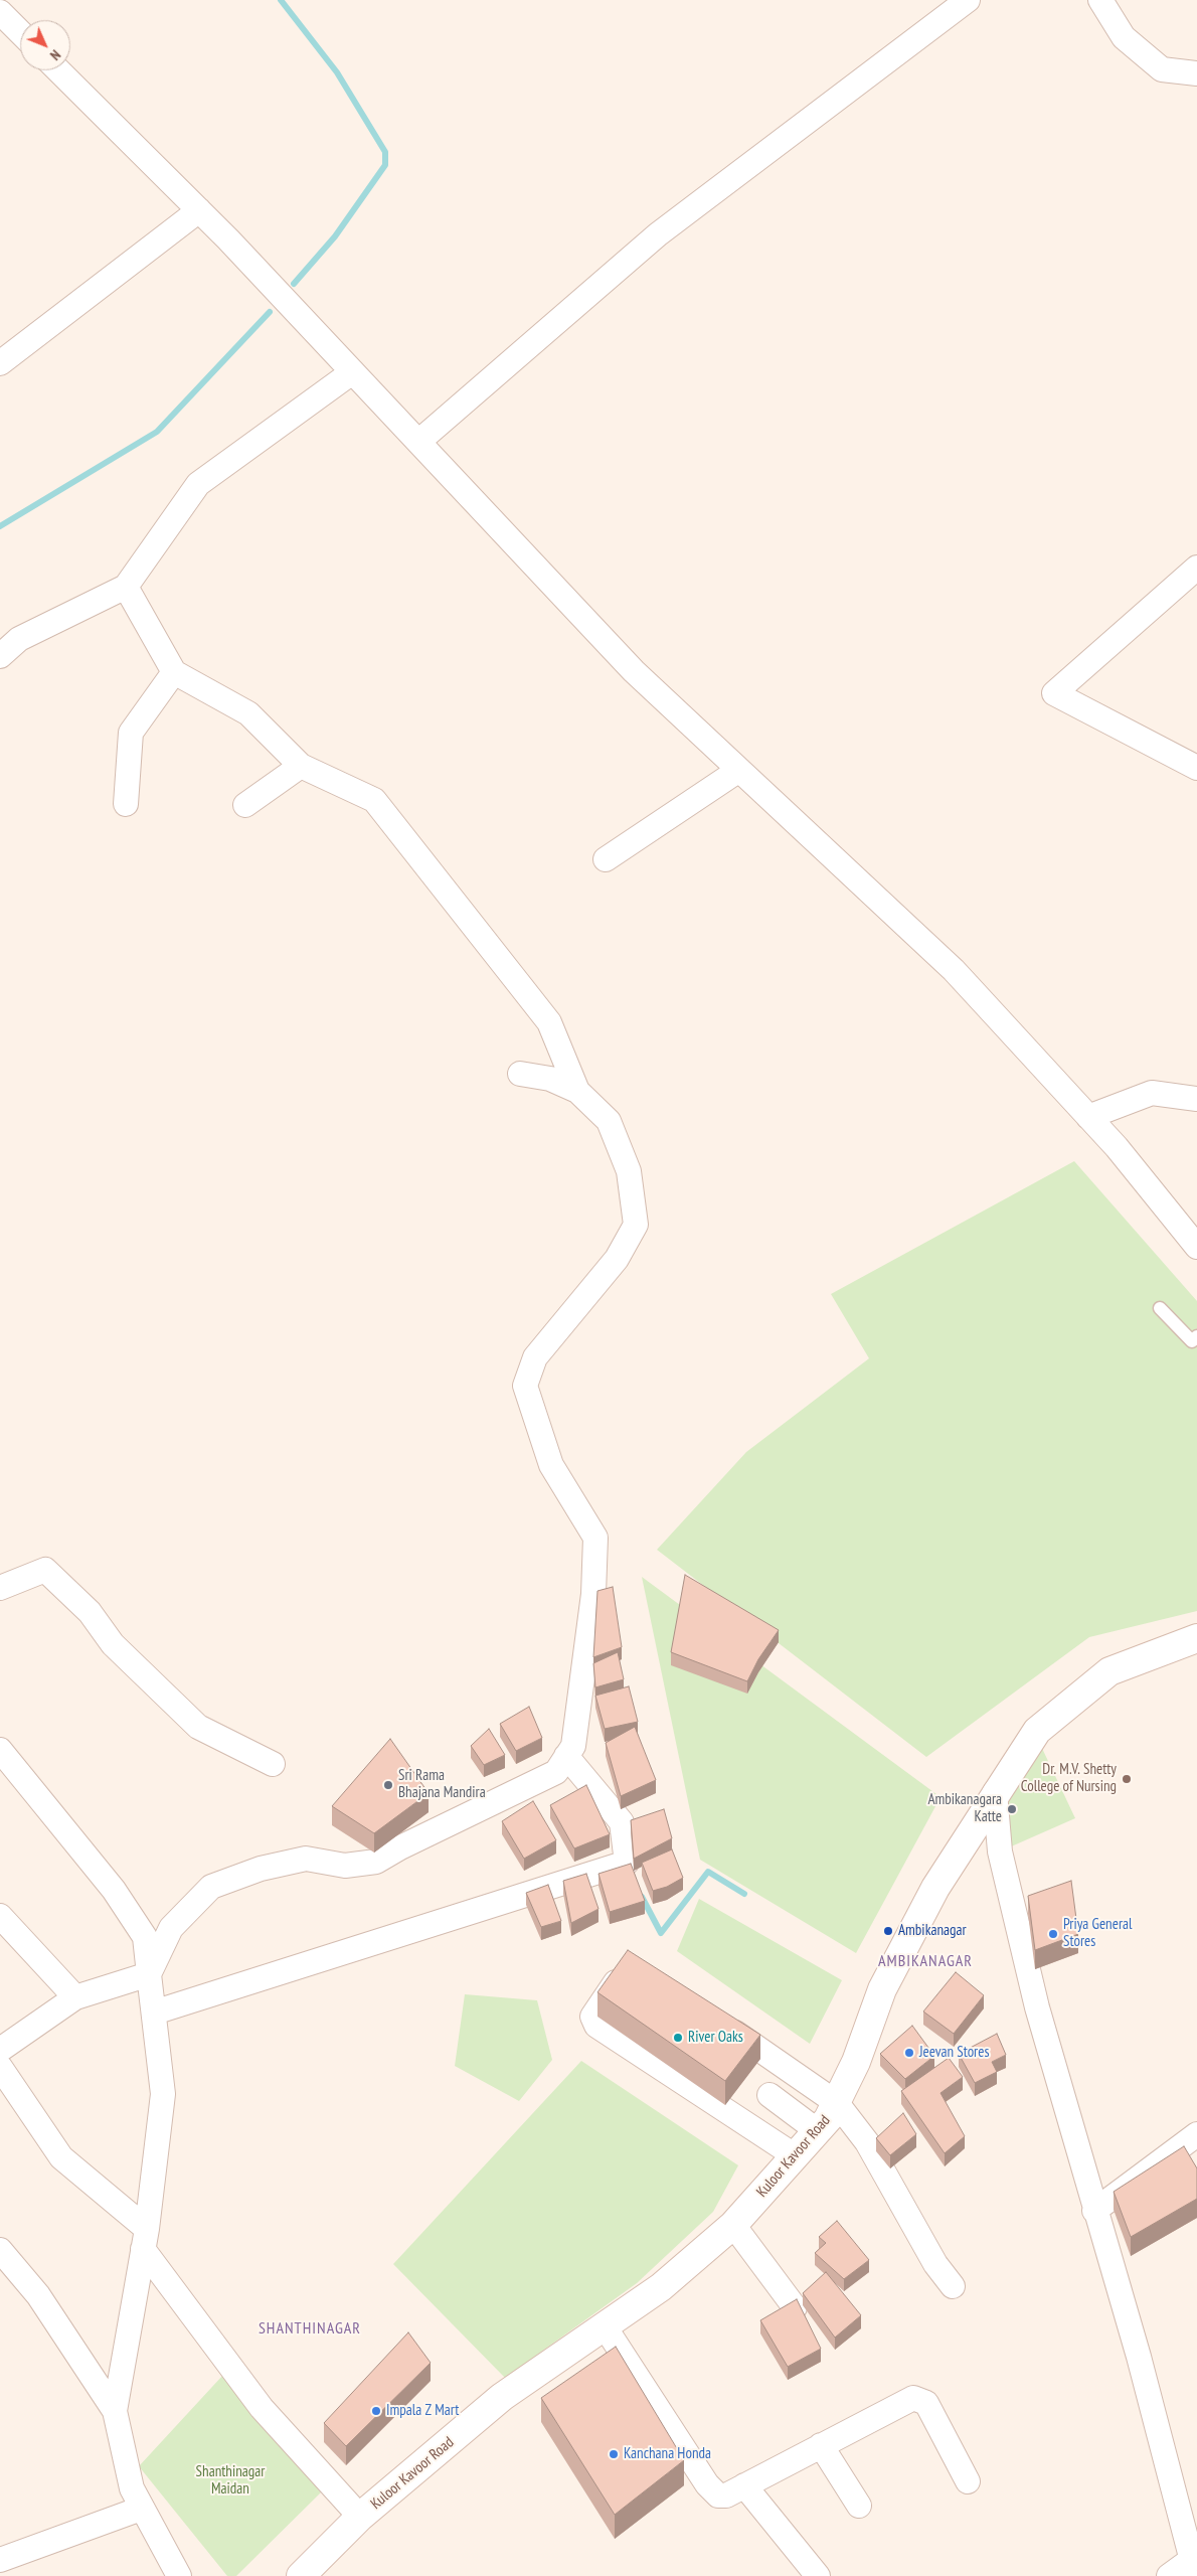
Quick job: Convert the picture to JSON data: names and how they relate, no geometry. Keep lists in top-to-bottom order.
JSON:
{
  "streets": {
    "main road": ["Kuloor Kavoor Road"]
  },
  "districts": ["AMBIKANAGAR", "SHANTHINAGAR"],
  "parks": ["Shanthinagar Maidan"],
  "places": [
    "Dr. M.V. Shetty College of Nursing",
    "Sri Rama Bhajana Mandira",
    "Ambikanagara Katte",
    "Ambikanagar",
    "Priya General Stores",
    "River Oaks",
    "Jeevan Stores",
    "Impala Z Mart",
    "Kanchana Honda"
  ],
  "north": "bottom right"
}
